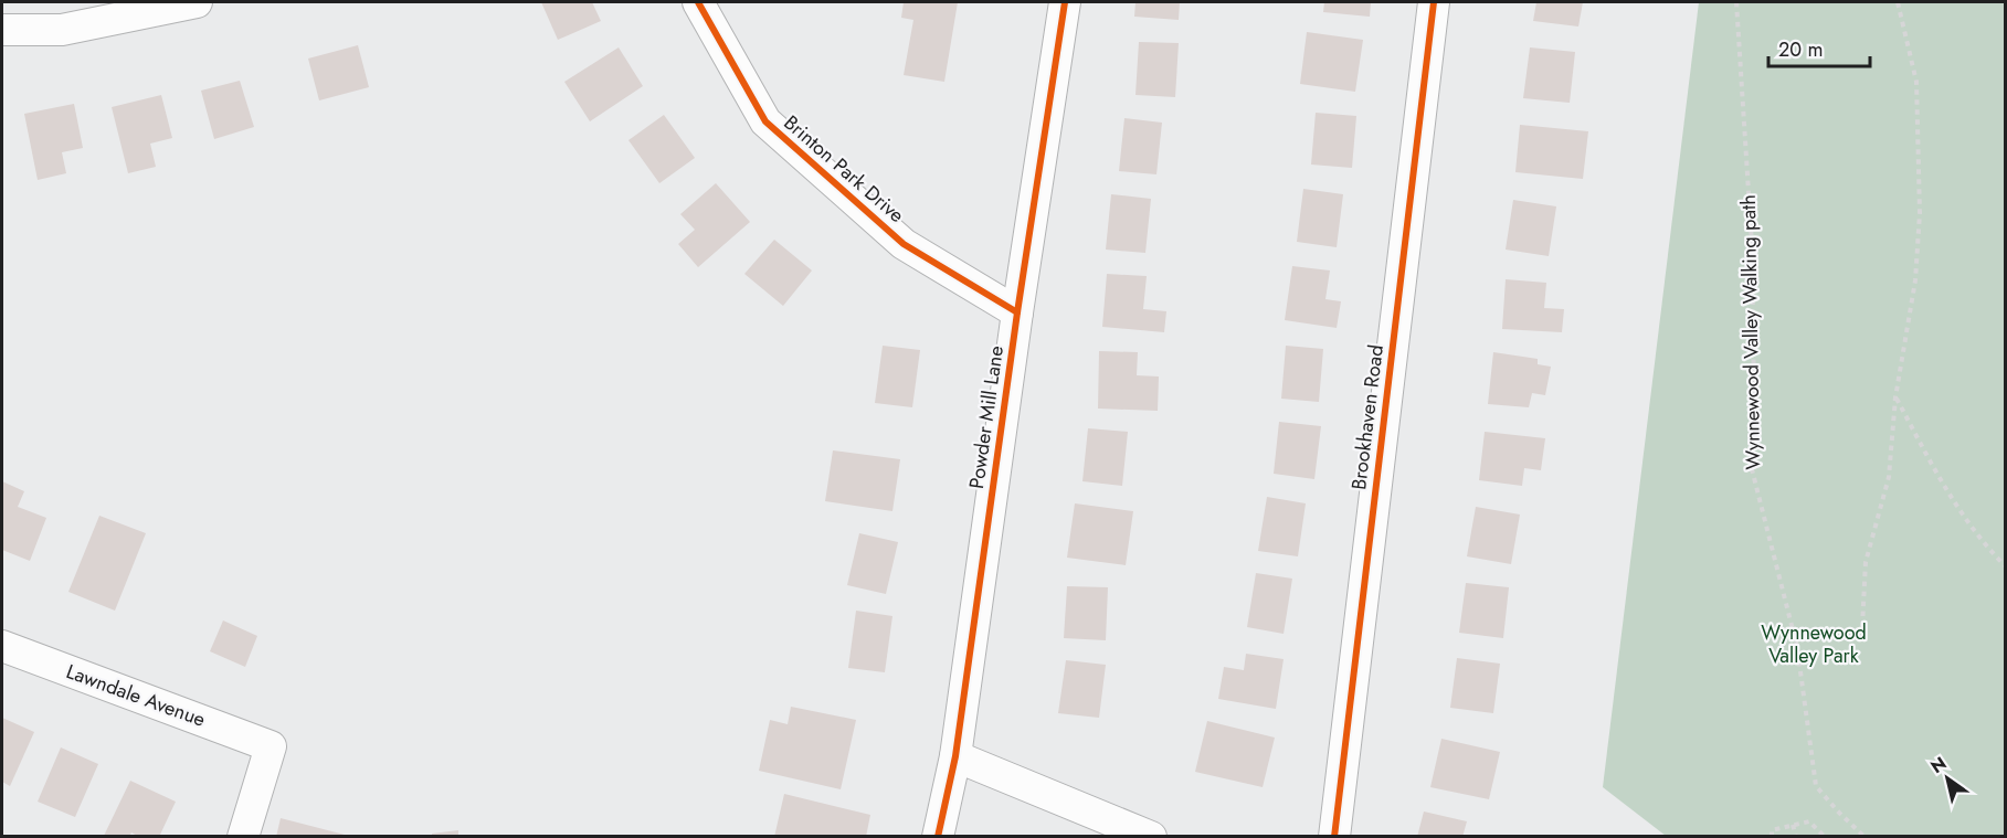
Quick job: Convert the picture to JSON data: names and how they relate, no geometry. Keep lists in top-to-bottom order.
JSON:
{
  "streets": {
    "street": [
      "Brinton Park Drive",
      "Powder Mill Lane",
      "Brookhaven Road",
      "Lawndale Avenue"
    ],
    "path": ["Wynnewood Valley Walking path"]
  },
  "crossings": [
    ["Brinton Park Drive", "Powder Mill Lane"]
  ],
  "parks": ["Wynnewood Valley Park"],
  "scale_bar": "20 m",
  "north": "top left"
}
